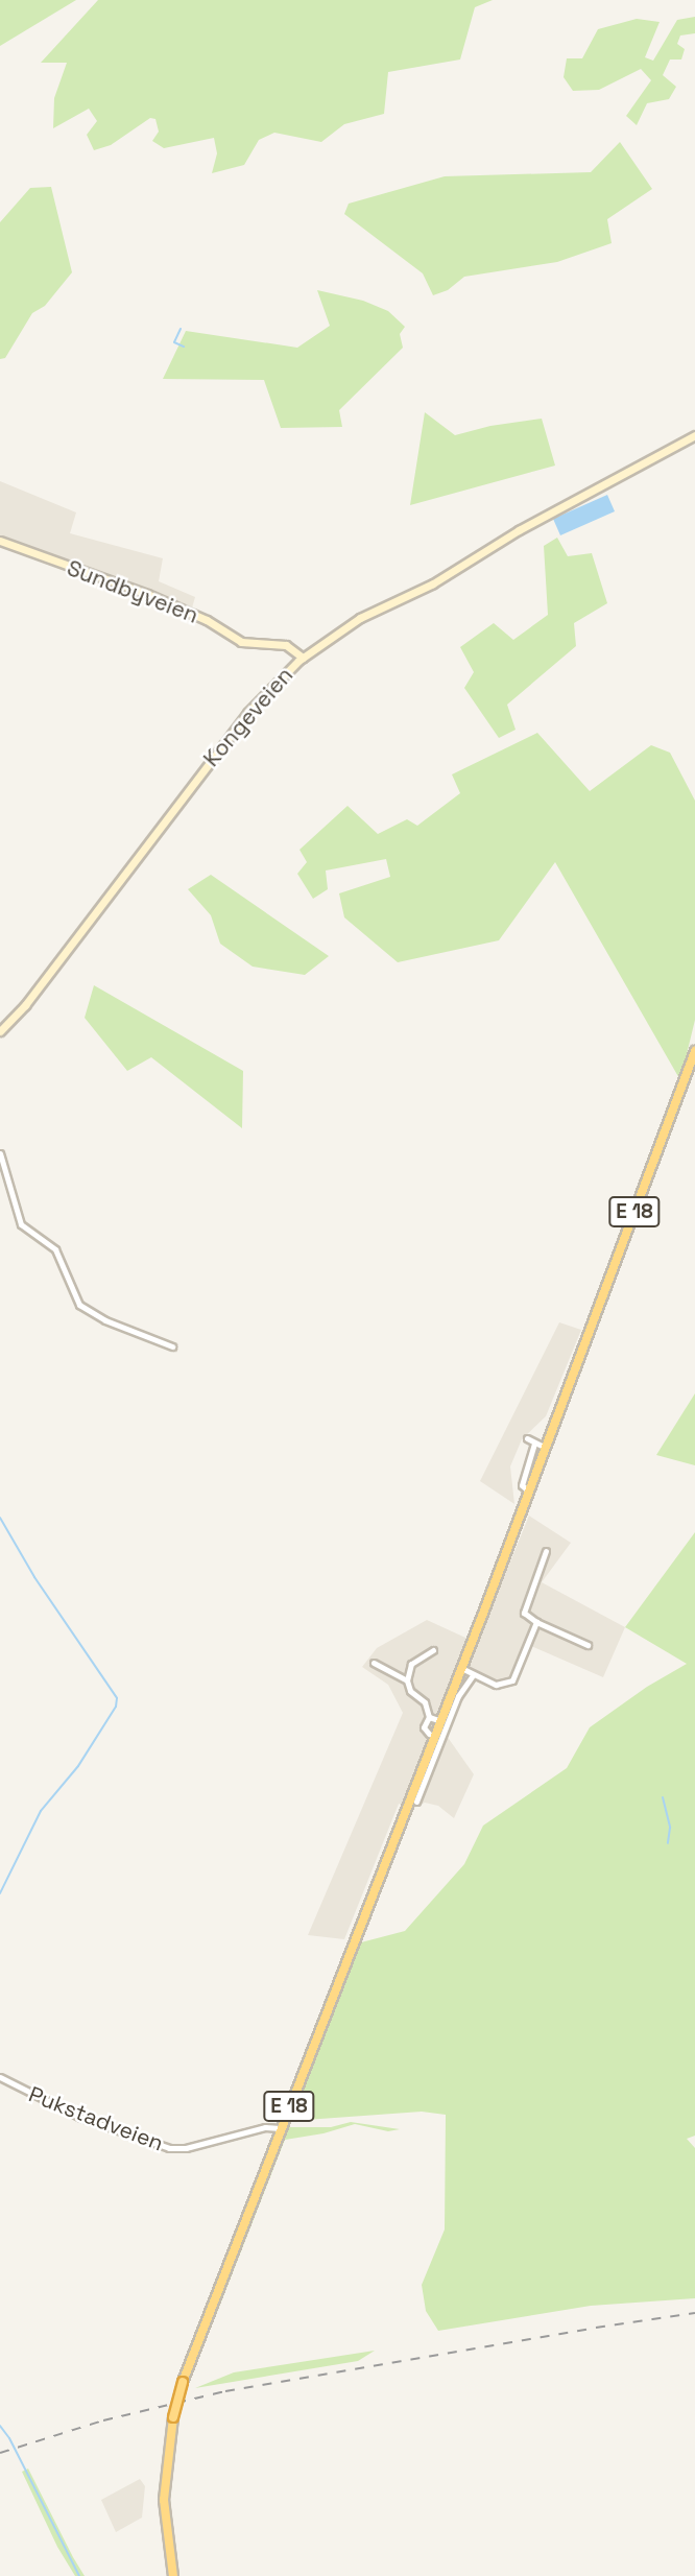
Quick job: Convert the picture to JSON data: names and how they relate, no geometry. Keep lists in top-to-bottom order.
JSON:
{
  "streets": {
    "highway": ["E 18"],
    "main road": ["Sundbyveien", "Kongeveien"],
    "street": ["Pukstadveien"]
  },
  "crossings": [
    ["Sundbyveien", "Kongeveien"],
    ["E 18", "Pukstadveien"]
  ]
}
